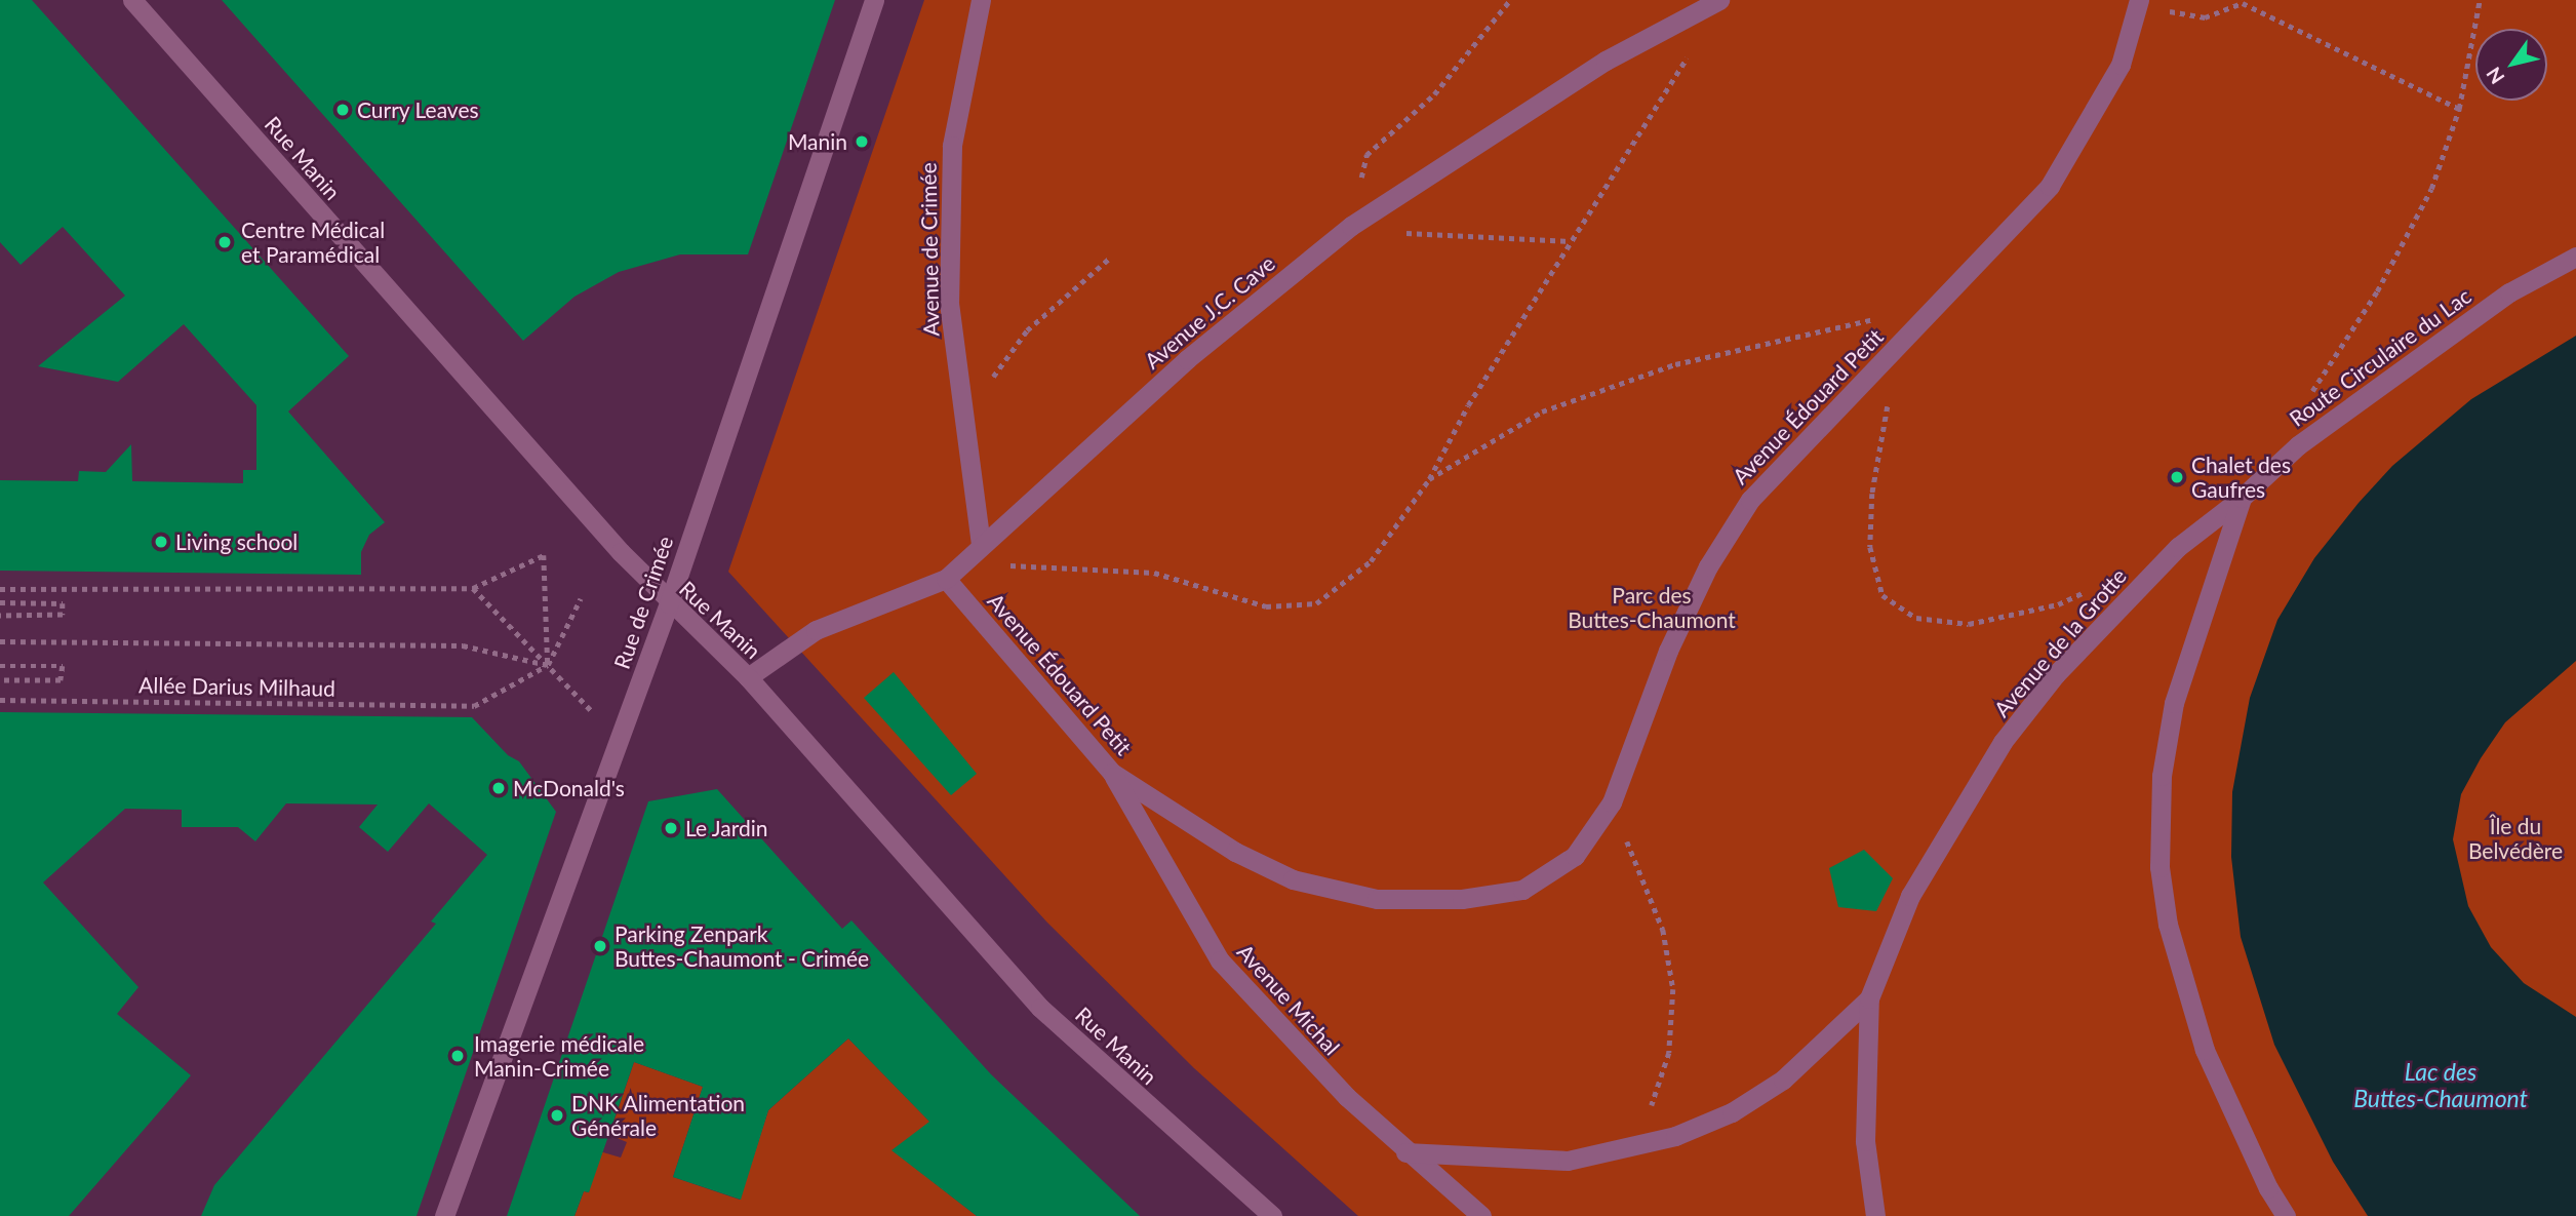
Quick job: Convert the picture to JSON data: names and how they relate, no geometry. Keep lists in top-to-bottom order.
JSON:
{
  "streets": {
    "street": [
      "Rue Manin",
      "Avenue de Crimée",
      "Avenue J.C. Cave",
      "Route Circulaire du Lac",
      "Avenue Édouard Petit",
      "Rue de Crimée",
      "Avenue de la Grotte",
      "Avenue Michal"
    ],
    "path": ["Allée Darius Milhaud"]
  },
  "crossings": [
    ["Rue Manin", "Avenue J.C. Cave"],
    ["Rue Manin", "Rue de Crimée"],
    ["Avenue de Crimée", "Avenue J.C. Cave"],
    ["Avenue J.C. Cave", "Avenue Édouard Petit"],
    ["Route Circulaire du Lac", "Avenue de la Grotte"],
    ["Avenue Édouard Petit", "Avenue Michal"],
    ["Avenue de la Grotte", "Avenue Michal"]
  ],
  "water": ["Lac des Buttes-Chaumont"],
  "parks": ["Parc des Buttes-Chaumont", "Île du Belvédère"],
  "places": [
    "Curry Leaves",
    "Manin",
    "Centre Médical et Paramédical",
    "Chalet des Gaufres",
    "Living school",
    "McDonald's",
    "Le Jardin",
    "Parking Zenpark Buttes-Chaumont - Crimée",
    "Imagerie médicale Manin-Crimée",
    "DNK Alimentation Générale"
  ],
  "north": "bottom left"
}
